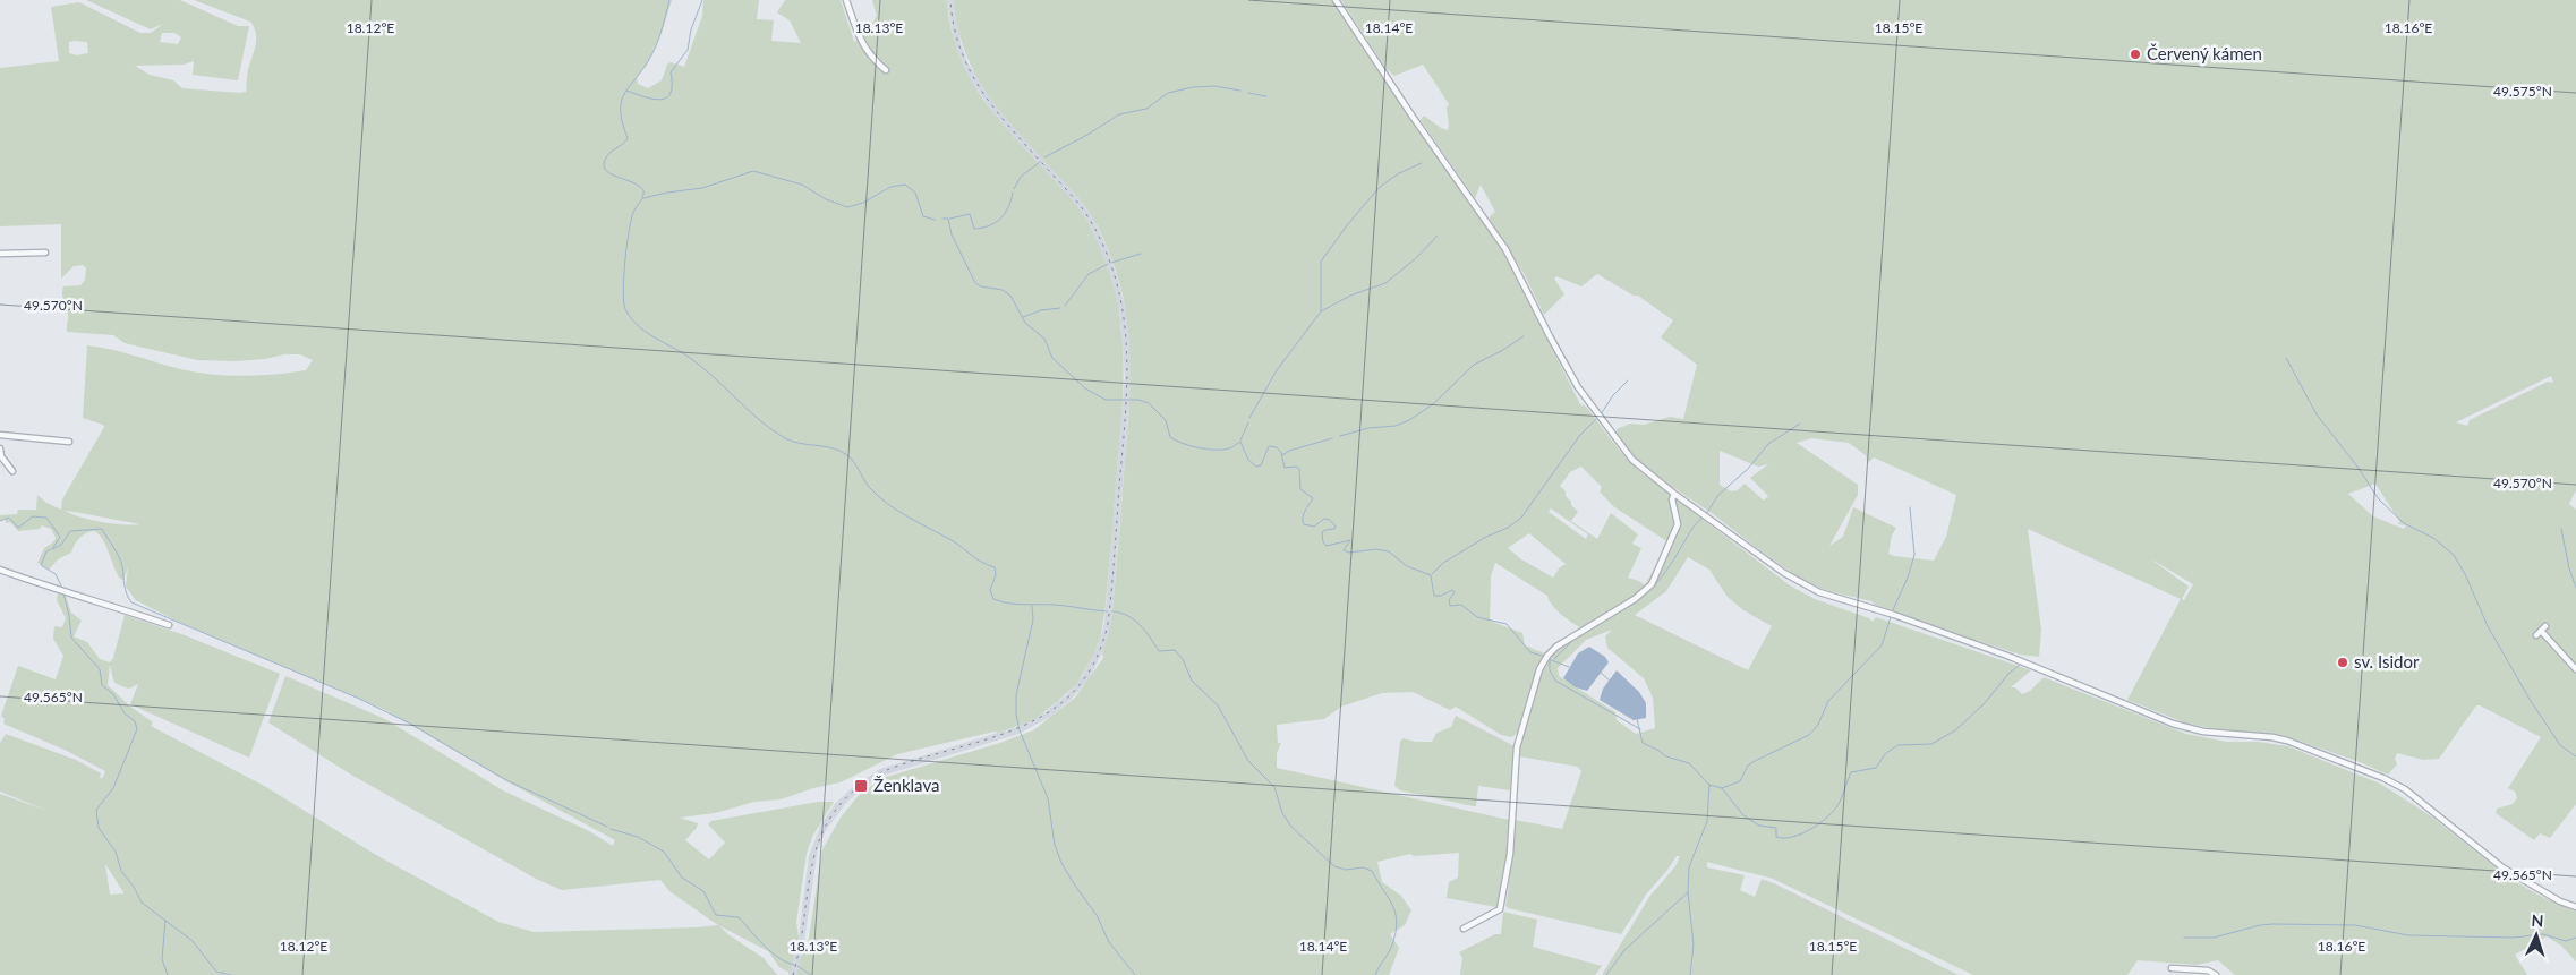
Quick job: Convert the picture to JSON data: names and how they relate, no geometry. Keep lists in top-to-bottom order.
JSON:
{
  "places": {
    "other": ["Červený kámen", "sv. Isidor"],
    "transit": ["Ženklava"]
  },
  "north": "top",
  "coordinates": [
    "18.12°E",
    "18.13°E",
    "18.14°E",
    "18.15°E",
    "18.16°E",
    "49.575°N",
    "49.570°N",
    "49.565°N"
  ]
}
